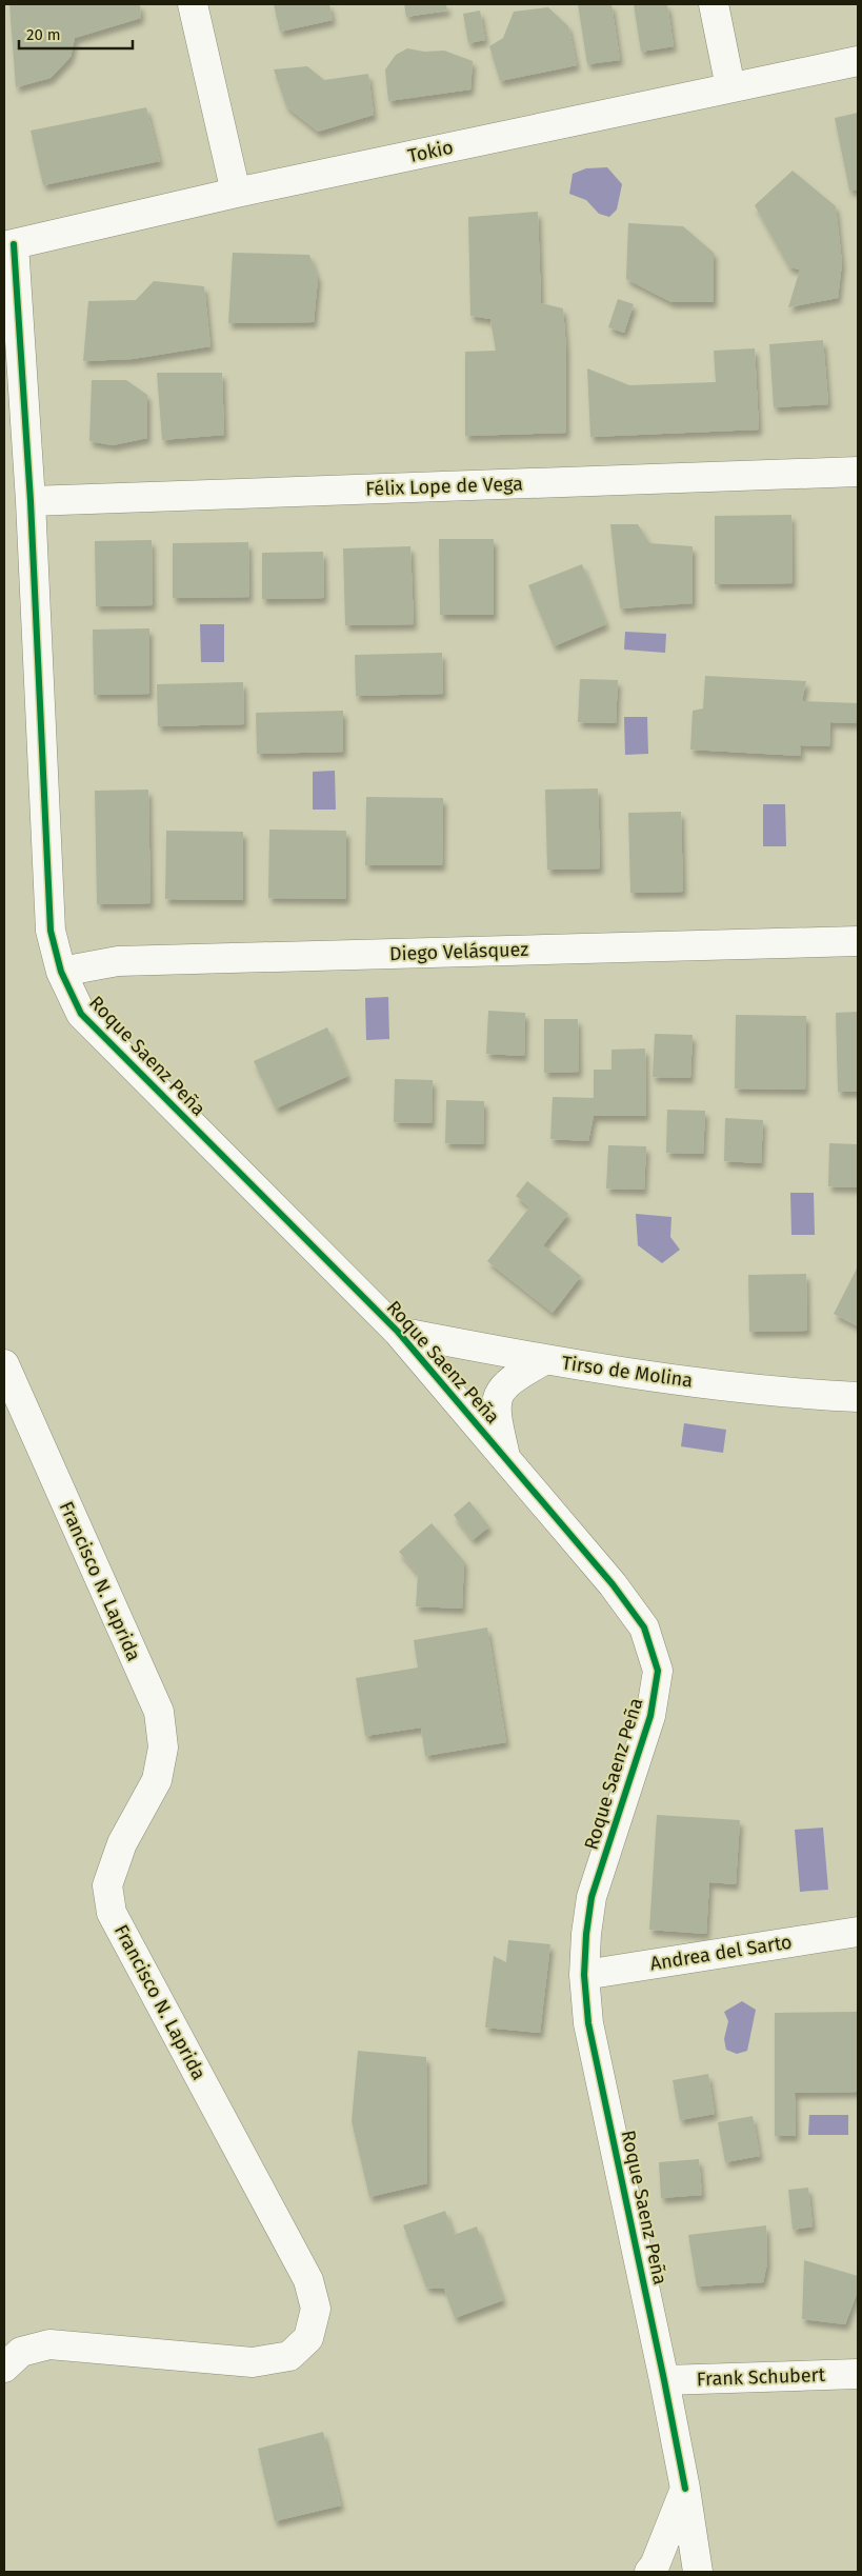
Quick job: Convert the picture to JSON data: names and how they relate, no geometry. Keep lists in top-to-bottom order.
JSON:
{
  "streets": {
    "street": [
      "Tokio",
      "Félix Lope de Vega",
      "Diego Velásquez",
      "Roque Saenz Peña",
      "Tirso de Molina",
      "Francisco N. Laprida",
      "Andrea del Sarto",
      "Frank Schubert"
    ]
  },
  "crossings": [
    ["Tokio", "Roque Saenz Peña"],
    ["Félix Lope de Vega", "Roque Saenz Peña"],
    ["Diego Velásquez", "Roque Saenz Peña"],
    ["Roque Saenz Peña", "Tirso de Molina"],
    ["Roque Saenz Peña", "Andrea del Sarto"],
    ["Roque Saenz Peña", "Frank Schubert"]
  ],
  "scale_bar": "20 m"
}
